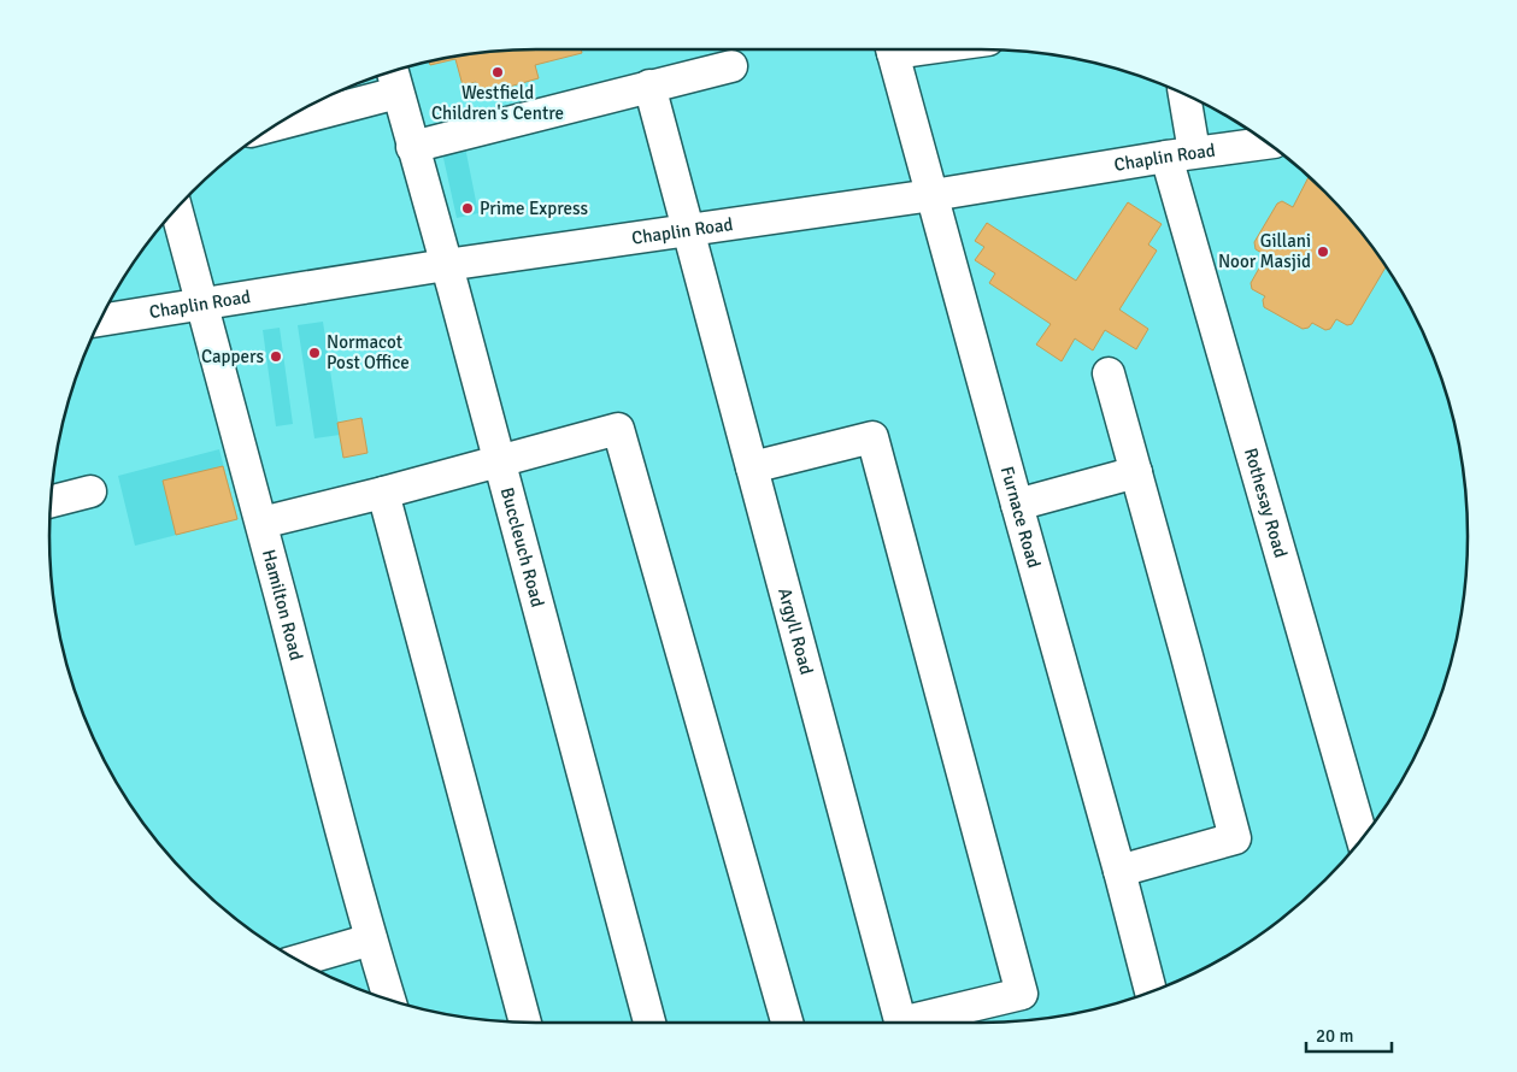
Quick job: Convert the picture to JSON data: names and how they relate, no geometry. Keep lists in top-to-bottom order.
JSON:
{
  "streets": {
    "street": [
      "Chaplin Road",
      "Rothesay Road",
      "Furnace Road",
      "Buccleuch Road",
      "Hamilton Road",
      "Argyll Road"
    ]
  },
  "crossings": [
    ["Chaplin Road", "Rothesay Road"],
    ["Chaplin Road", "Furnace Road"],
    ["Chaplin Road", "Buccleuch Road"],
    ["Chaplin Road", "Hamilton Road"],
    ["Chaplin Road", "Argyll Road"]
  ],
  "places": [
    "Westfield Children's Centre",
    "Prime Express",
    "Gillani Noor Masjid",
    "Normacot Post Office",
    "Cappers"
  ],
  "scale_bar": "20 m"
}
